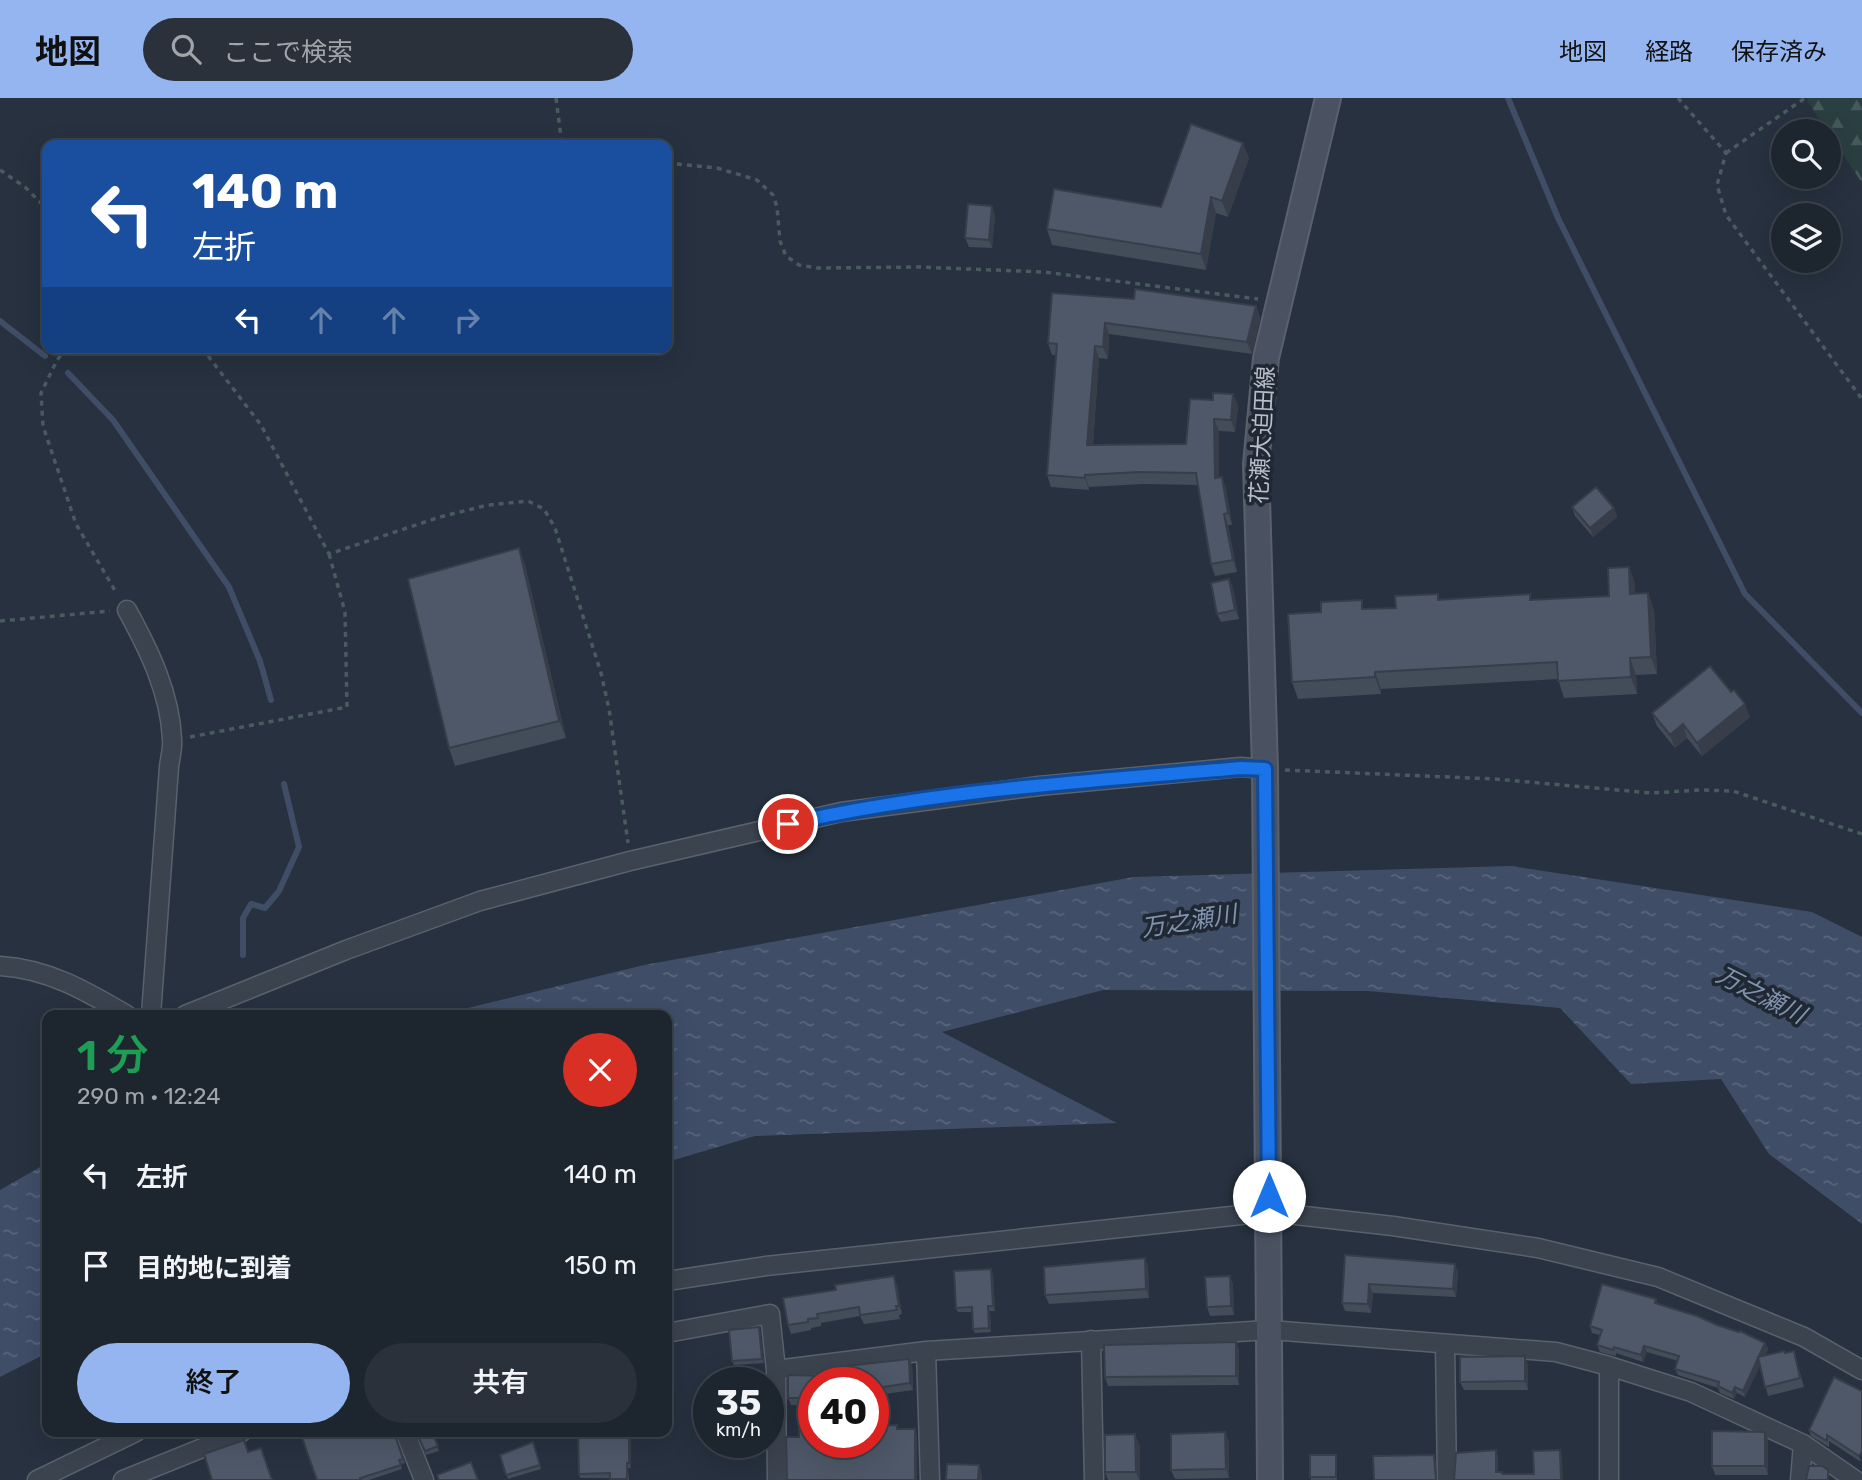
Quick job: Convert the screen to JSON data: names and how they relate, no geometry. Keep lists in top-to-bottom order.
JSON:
{
  "streets": {
    "street": ["花瀬大迫田線"]
  },
  "water": ["万之瀬川"],
  "page": {
    "header": "地図",
    "search": "ここで検索",
    "nav": ["地図", "経路", "保存済み"],
    "turn": ["140 m", "左折"],
    "heading": ["1 分", "290 m · 12:24"],
    "list": [
      {
        "name": "左折",
        "value": "140 m"
      },
      {
        "name": "目的地に到着",
        "value": "150 m"
      }
    ],
    "buttons": ["終了", "共有"],
    "speed": "35 km/h",
    "limit": "40"
  }
}
